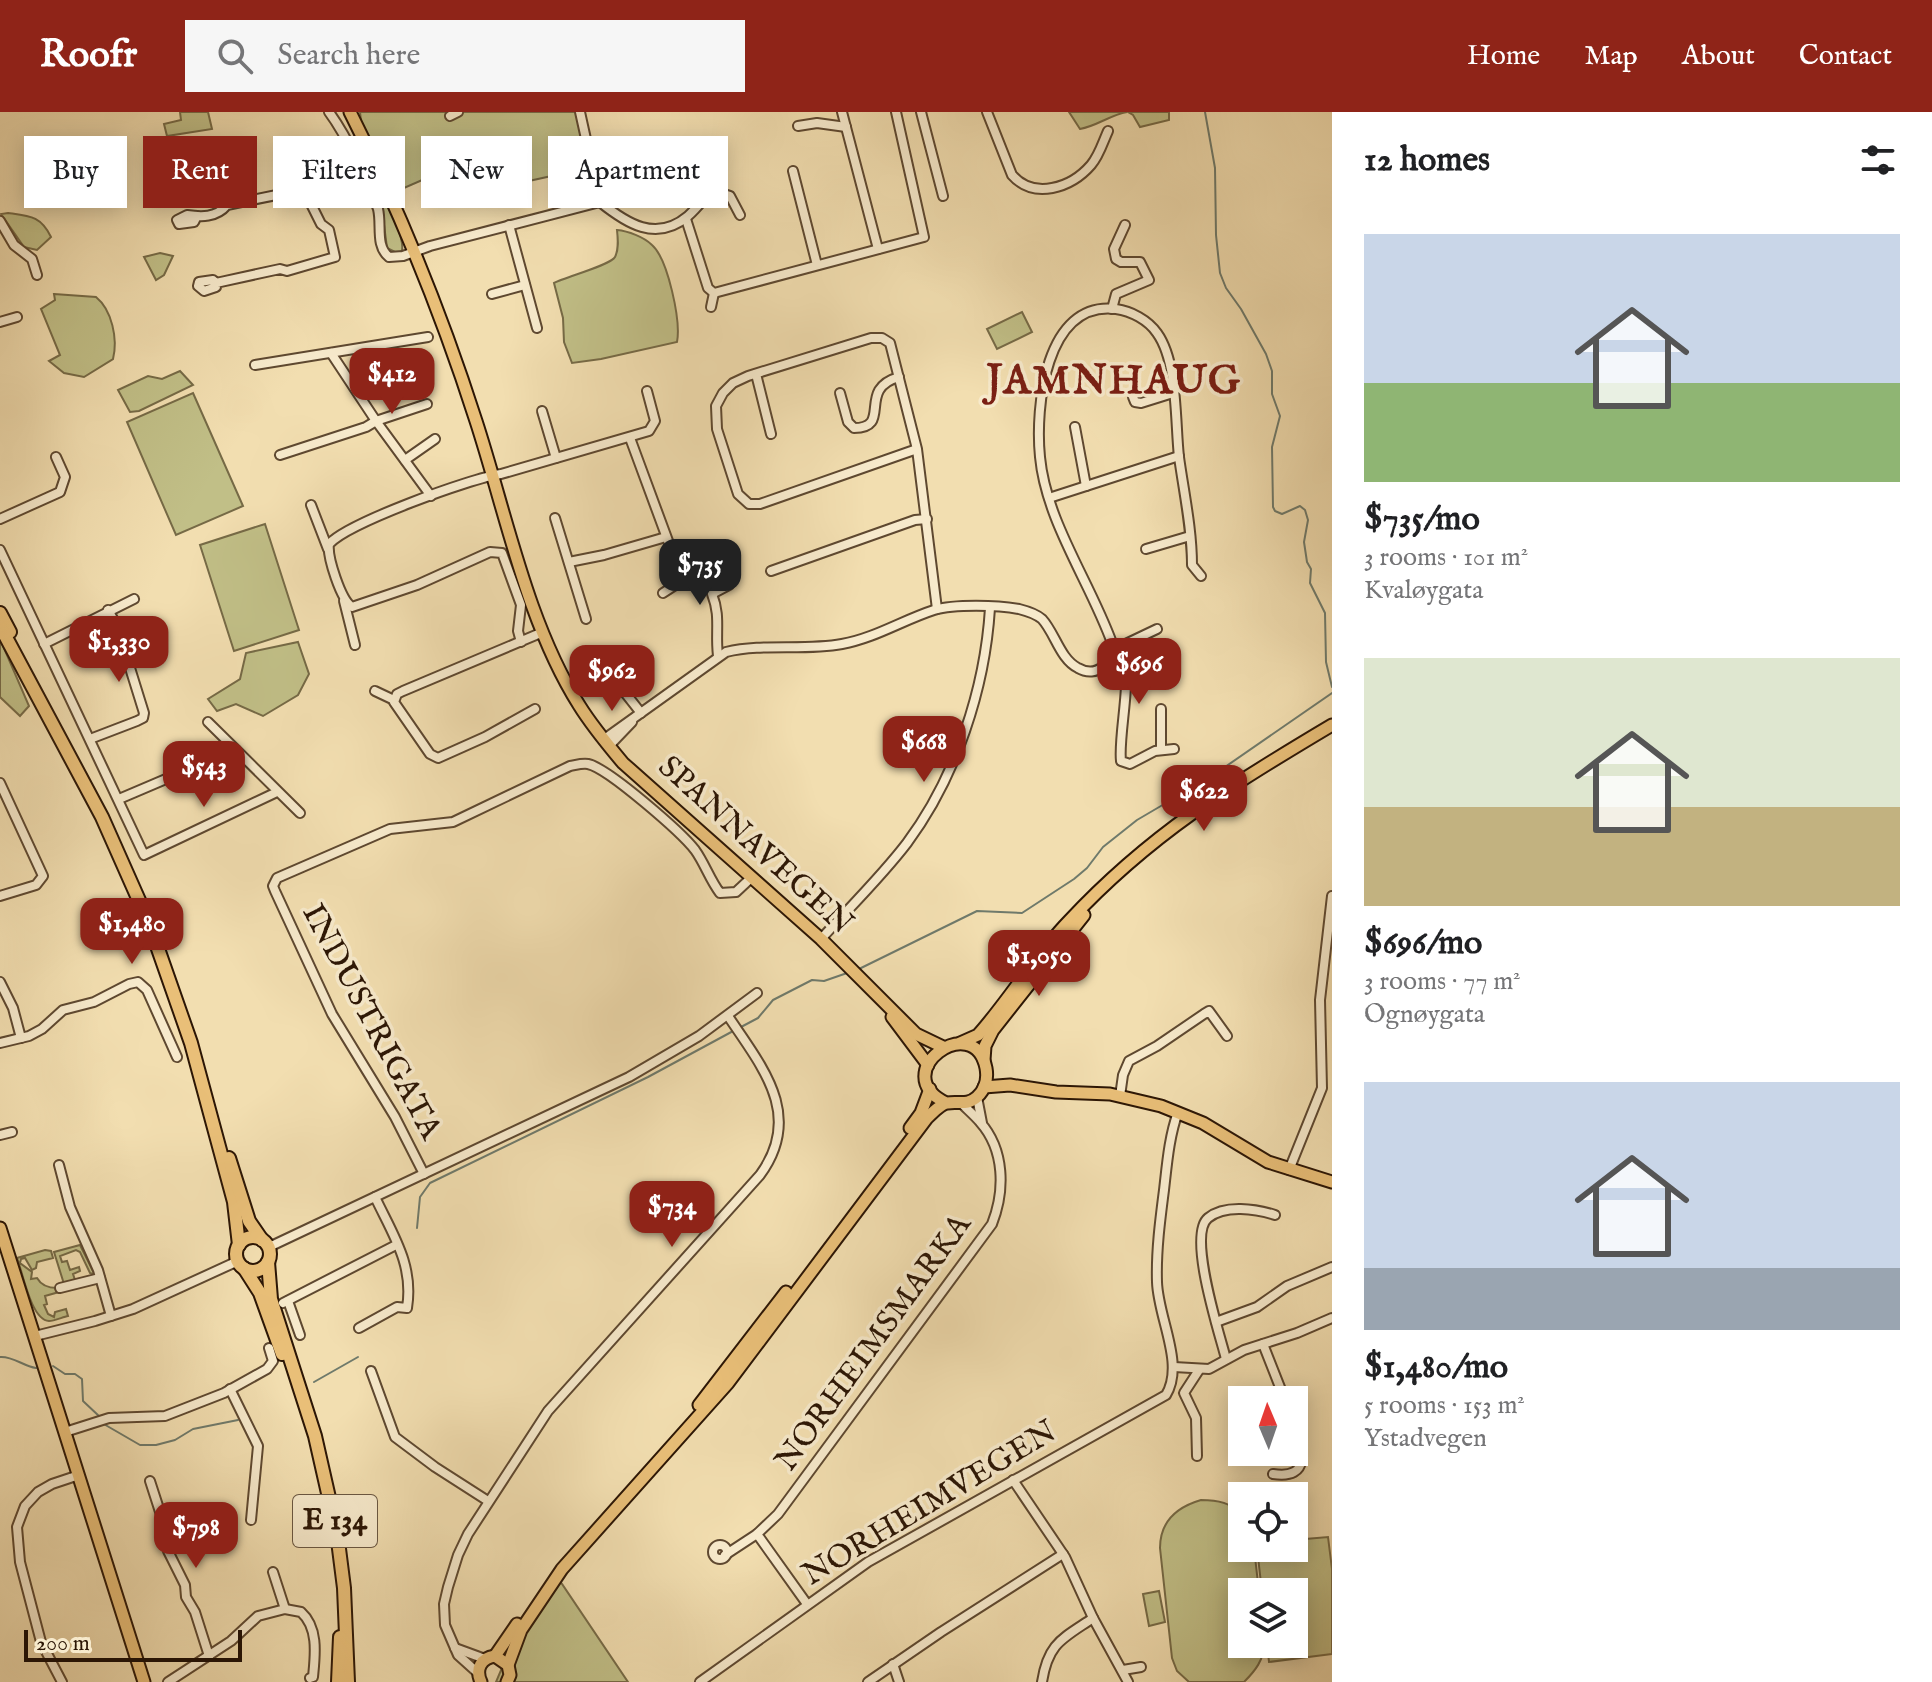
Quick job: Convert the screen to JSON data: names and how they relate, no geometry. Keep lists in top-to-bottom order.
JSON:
{
  "streets": {
    "highway": ["E 134"],
    "main road": ["SPANNAVEGEN"],
    "street": ["INDUSTRIGATA", "NORHEIMSMARKA", "NORHEIMVEGEN"]
  },
  "crossings": [
    ["SPANNAVEGEN", "INDUSTRIGATA"]
  ],
  "districts": ["JAMNHAUG"],
  "scale_bar": "200 m",
  "north": "top",
  "page": {
    "header": "Roofr",
    "search": "Search here",
    "nav": [
      "Home",
      "Map",
      "About",
      "Contact"
    ],
    "heading": "12 homes",
    "chip": [
      "Buy",
      "Rent",
      "Filters",
      "New",
      "Apartment"
    ],
    "list": [
      {
        "name": "$735/mo",
        "note": "3 rooms · 101 m² · Kvaløygata"
      },
      {
        "name": "$696/mo",
        "note": "3 rooms · 77 m² · Ognøygata"
      },
      {
        "name": "$1,480/mo",
        "note": "5 rooms · 153 m² · Ystadvegen"
      }
    ],
    "price": [
      "$412",
      "$735",
      "$1,330",
      "$696",
      "$962",
      "$668",
      "$543",
      "$622",
      "$1,480",
      "$1,050",
      "$734",
      "$798"
    ],
    "scale": "200 m"
  }
}
